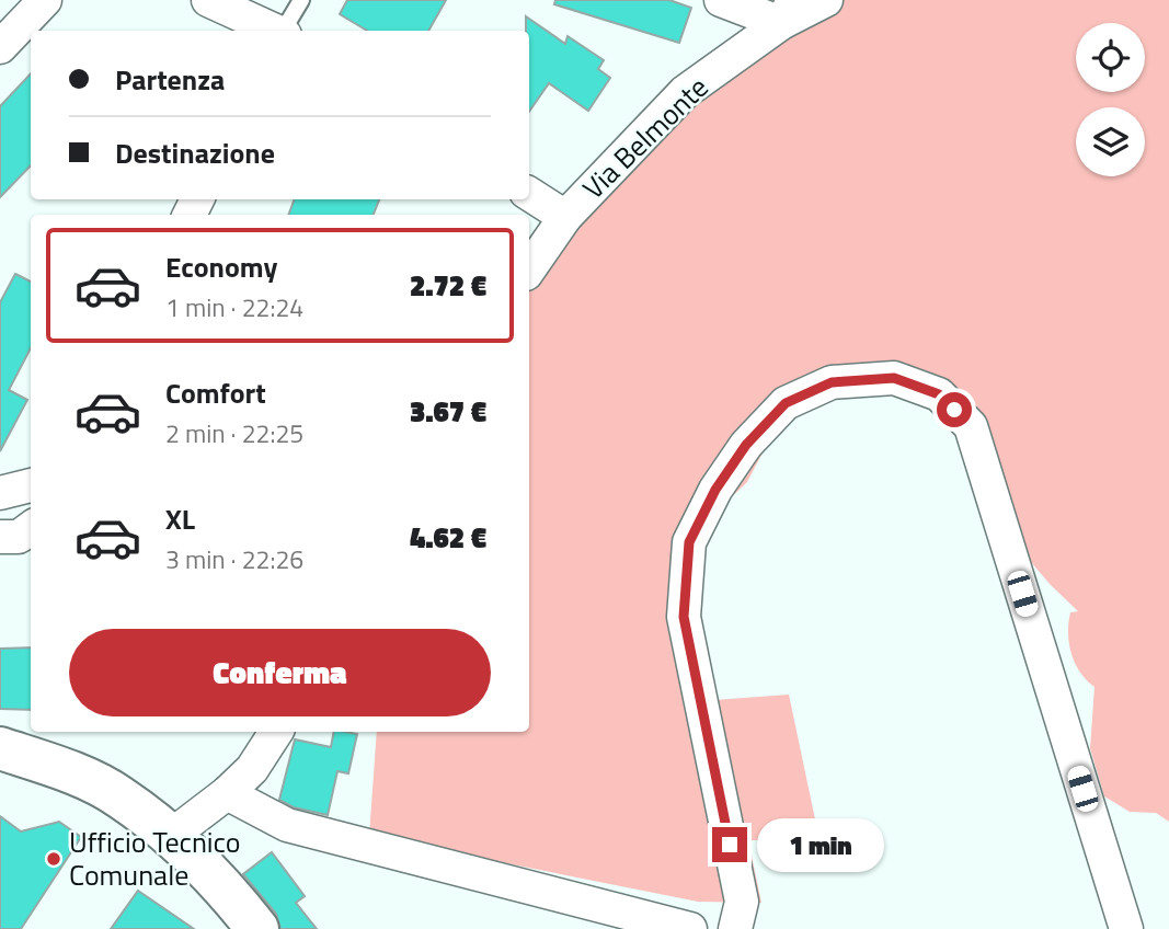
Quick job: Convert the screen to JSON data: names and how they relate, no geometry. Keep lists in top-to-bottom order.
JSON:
{
  "streets": {
    "street": ["Via Belmonte"]
  },
  "places": ["Ufficio Tecnico Comunale"],
  "page": {
    "banner": ["Partenza", "Destinazione"],
    "list": [
      {
        "name": "Economy",
        "note": "1 min · 22:24",
        "value": "2.72 €"
      },
      {
        "name": "Comfort",
        "note": "2 min · 22:25",
        "value": "3.67 €"
      },
      {
        "name": "XL",
        "note": "3 min · 22:26",
        "value": "4.62 €"
      }
    ],
    "buttons": "Conferma",
    "bubble": "1 min"
  }
}
